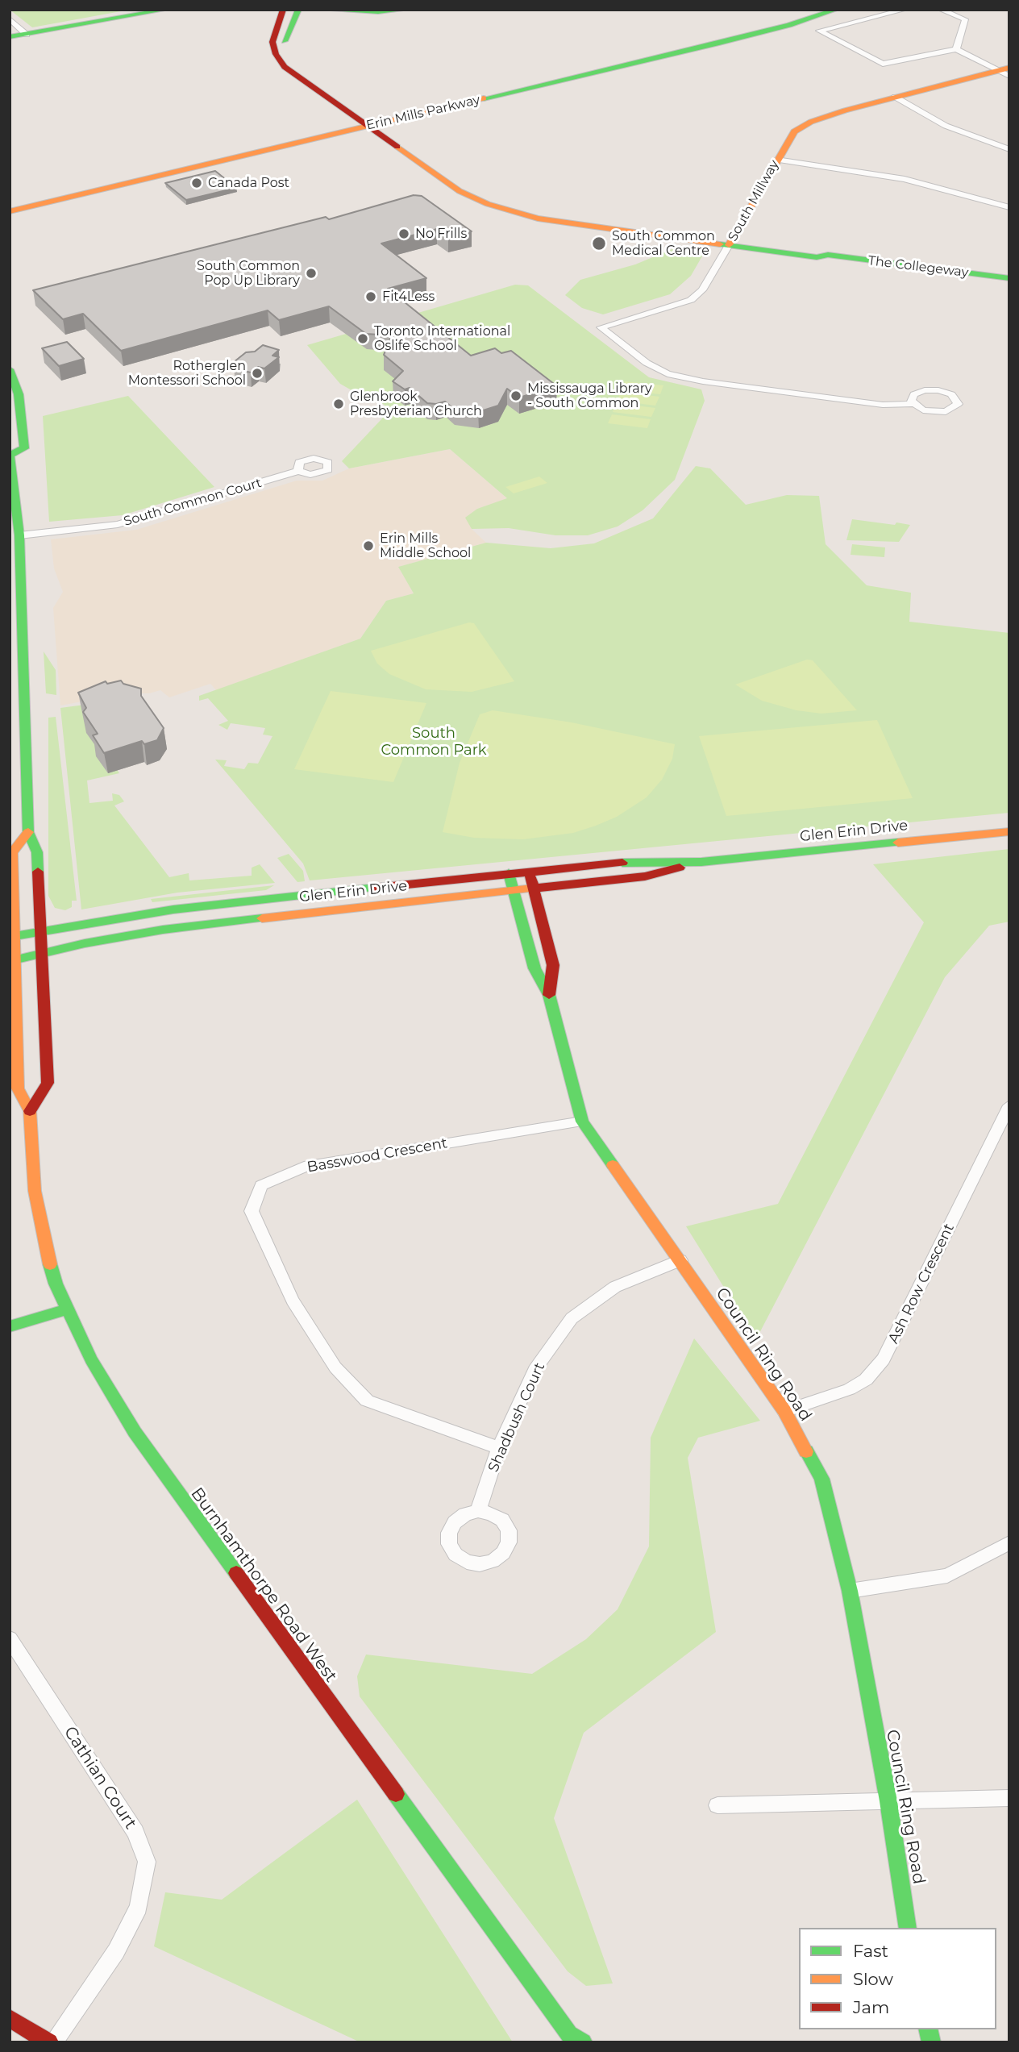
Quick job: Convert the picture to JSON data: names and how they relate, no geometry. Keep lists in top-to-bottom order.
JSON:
{
  "streets": {
    "street": [
      "Erin Mills Parkway",
      "South Millway",
      "The Collegeway",
      "South Common Court",
      "Glen Erin Drive",
      "Basswood Crescent",
      "Ash Row Crescent",
      "Council Ring Road",
      "Shadbush Court",
      "Burnhamthorpe Road West",
      "Cathian Court"
    ]
  },
  "crossings": [
    ["Erin Mills Parkway", "The Collegeway"],
    ["South Millway", "The Collegeway"],
    ["Glen Erin Drive", "Council Ring Road"],
    ["Glen Erin Drive", "Burnhamthorpe Road West"],
    ["Basswood Crescent", "Council Ring Road"],
    ["Basswood Crescent", "Shadbush Court"],
    ["Ash Row Crescent", "Council Ring Road"],
    ["Council Ring Road", "Shadbush Court"]
  ],
  "parks": ["South Common Park"],
  "places": [
    "Canada Post",
    "No Frills",
    "South Common Medical Centre",
    "South Common Pop Up Library",
    "Fit4Less",
    "Toronto International Oslife School",
    "Rotherglen Montessori School",
    "Mississauga Library - South Common",
    "Glenbrook Presbyterian Church",
    "Erin Mills Middle School"
  ],
  "legend": ["Fast", "Slow", "Jam"]
}
